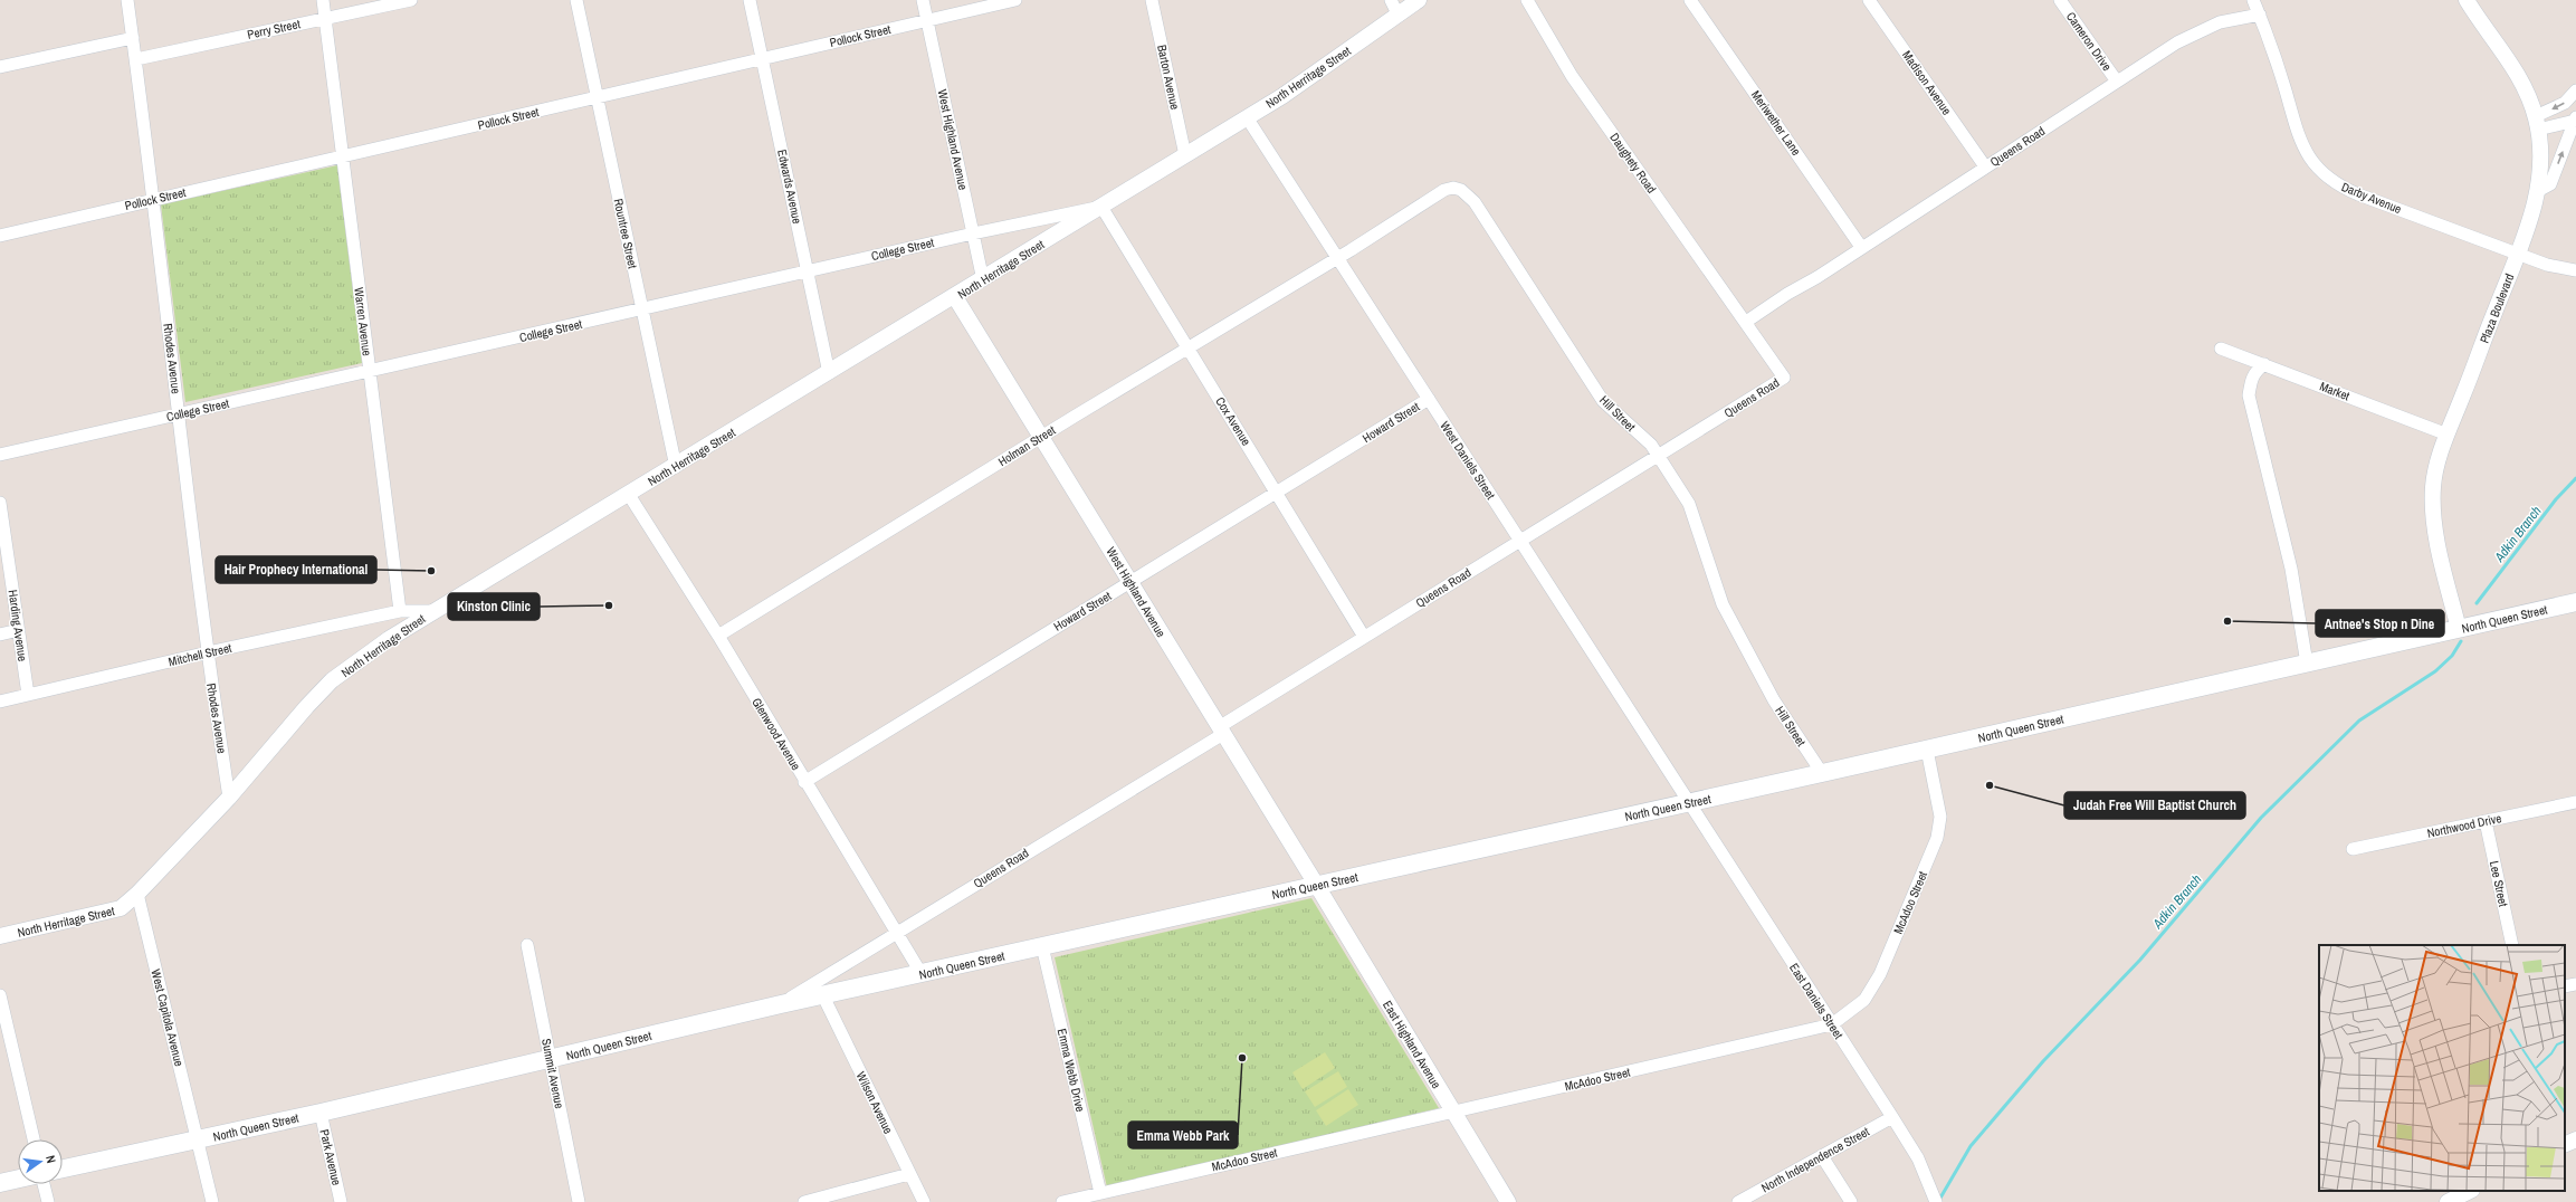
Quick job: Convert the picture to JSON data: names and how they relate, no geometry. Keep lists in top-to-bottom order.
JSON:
{
  "streets": {
    "main road": ["North Queen Street"],
    "street": [
      "Perry Street",
      "Pollock Street",
      "Cameron Drive",
      "Barton Avenue",
      "North Herritage Street",
      "Madison Avenue",
      "Meriwether Lane",
      "West Highland Avenue",
      "Queens Road",
      "Daughety Road",
      "Edwards Avenue",
      "Darby Avenue",
      "Rountree Street",
      "College Street",
      "Plaza Boulevard",
      "Warren Avenue",
      "Rhodes Avenue",
      "Market",
      "Hill Street",
      "Cox Avenue",
      "Howard Street",
      "Holman Street",
      "West Daniels Street",
      "Harding Avenue",
      "Mitchell Street",
      "Glenwood Avenue",
      "Northwood Drive",
      "Lee Street",
      "McAdoo Street",
      "East Daniels Street",
      "West Capitola Avenue",
      "East Highland Avenue",
      "Emma Webb Drive",
      "Summit Avenue",
      "Wilson Avenue",
      "Park Avenue",
      "North Independence Street"
    ]
  },
  "crossings": [
    ["Perry Street", "Warren Avenue"],
    ["Perry Street", "Rhodes Avenue"],
    ["Pollock Street", "West Highland Avenue"],
    ["Pollock Street", "Edwards Avenue"],
    ["Pollock Street", "Rountree Street"],
    ["Pollock Street", "Warren Avenue"],
    ["Pollock Street", "Rhodes Avenue"],
    ["Cameron Drive", "Queens Road"],
    ["Barton Avenue", "North Herritage Street"],
    ["North Herritage Street", "West Highland Avenue"],
    ["North Herritage Street", "Edwards Avenue"],
    ["North Herritage Street", "Rountree Street"],
    ["North Herritage Street", "College Street"],
    ["North Herritage Street", "Rhodes Avenue"],
    ["North Herritage Street", "Cox Avenue"],
    ["North Herritage Street", "West Daniels Street"],
    ["North Herritage Street", "Glenwood Avenue"],
    ["North Herritage Street", "West Capitola Avenue"],
    ["Madison Avenue", "Queens Road"],
    ["Meriwether Lane", "Queens Road"],
    ["West Highland Avenue", "Queens Road"],
    ["West Highland Avenue", "College Street"],
    ["West Highland Avenue", "Howard Street"],
    ["West Highland Avenue", "Holman Street"],
    ["West Highland Avenue", "North Queen Street"],
    ["West Highland Avenue", "East Highland Avenue"],
    ["Queens Road", "Daughety Road"],
    ["Queens Road", "Darby Avenue"],
    ["Queens Road", "Hill Street"],
    ["Queens Road", "Cox Avenue"],
    ["Queens Road", "West Daniels Street"],
    ["Queens Road", "North Queen Street"],
    ["Queens Road", "Glenwood Avenue"],
    ["Edwards Avenue", "College Street"],
    ["Darby Avenue", "Plaza Boulevard"],
    ["Rountree Street", "College Street"],
    ["College Street", "Warren Avenue"],
    ["College Street", "Rhodes Avenue"],
    ["College Street", "Cox Avenue"],
    ["Plaza Boulevard", "Market"],
    ["Plaza Boulevard", "North Queen Street"],
    ["Warren Avenue", "Mitchell Street"],
    ["Rhodes Avenue", "Mitchell Street"],
    ["Hill Street", "Holman Street"],
    ["Hill Street", "West Daniels Street"],
    ["Hill Street", "North Queen Street"],
    ["Cox Avenue", "Howard Street"],
    ["Cox Avenue", "Holman Street"],
    ["Howard Street", "West Daniels Street"],
    ["Howard Street", "Glenwood Avenue"],
    ["Holman Street", "West Daniels Street"],
    ["Holman Street", "Glenwood Avenue"],
    ["West Daniels Street", "North Queen Street"],
    ["West Daniels Street", "East Daniels Street"],
    ["North Queen Street", "Glenwood Avenue"],
    ["North Queen Street", "McAdoo Street"],
    ["North Queen Street", "East Daniels Street"],
    ["North Queen Street", "West Capitola Avenue"],
    ["North Queen Street", "East Highland Avenue"],
    ["North Queen Street", "Emma Webb Drive"],
    ["North Queen Street", "Summit Avenue"],
    ["North Queen Street", "Park Avenue"],
    ["Harding Avenue", "Mitchell Street"],
    ["Northwood Drive", "Lee Street"],
    ["McAdoo Street", "East Daniels Street"],
    ["McAdoo Street", "East Highland Avenue"],
    ["McAdoo Street", "Emma Webb Drive"],
    ["East Daniels Street", "North Independence Street"]
  ],
  "water": ["Adkin Branch"],
  "places": [
    "Hair Prophecy International",
    "Kinston Clinic",
    "Antnee's Stop n Dine",
    "Judah Free Will Baptist Church",
    "Emma Webb Park"
  ],
  "north": "right"
}
